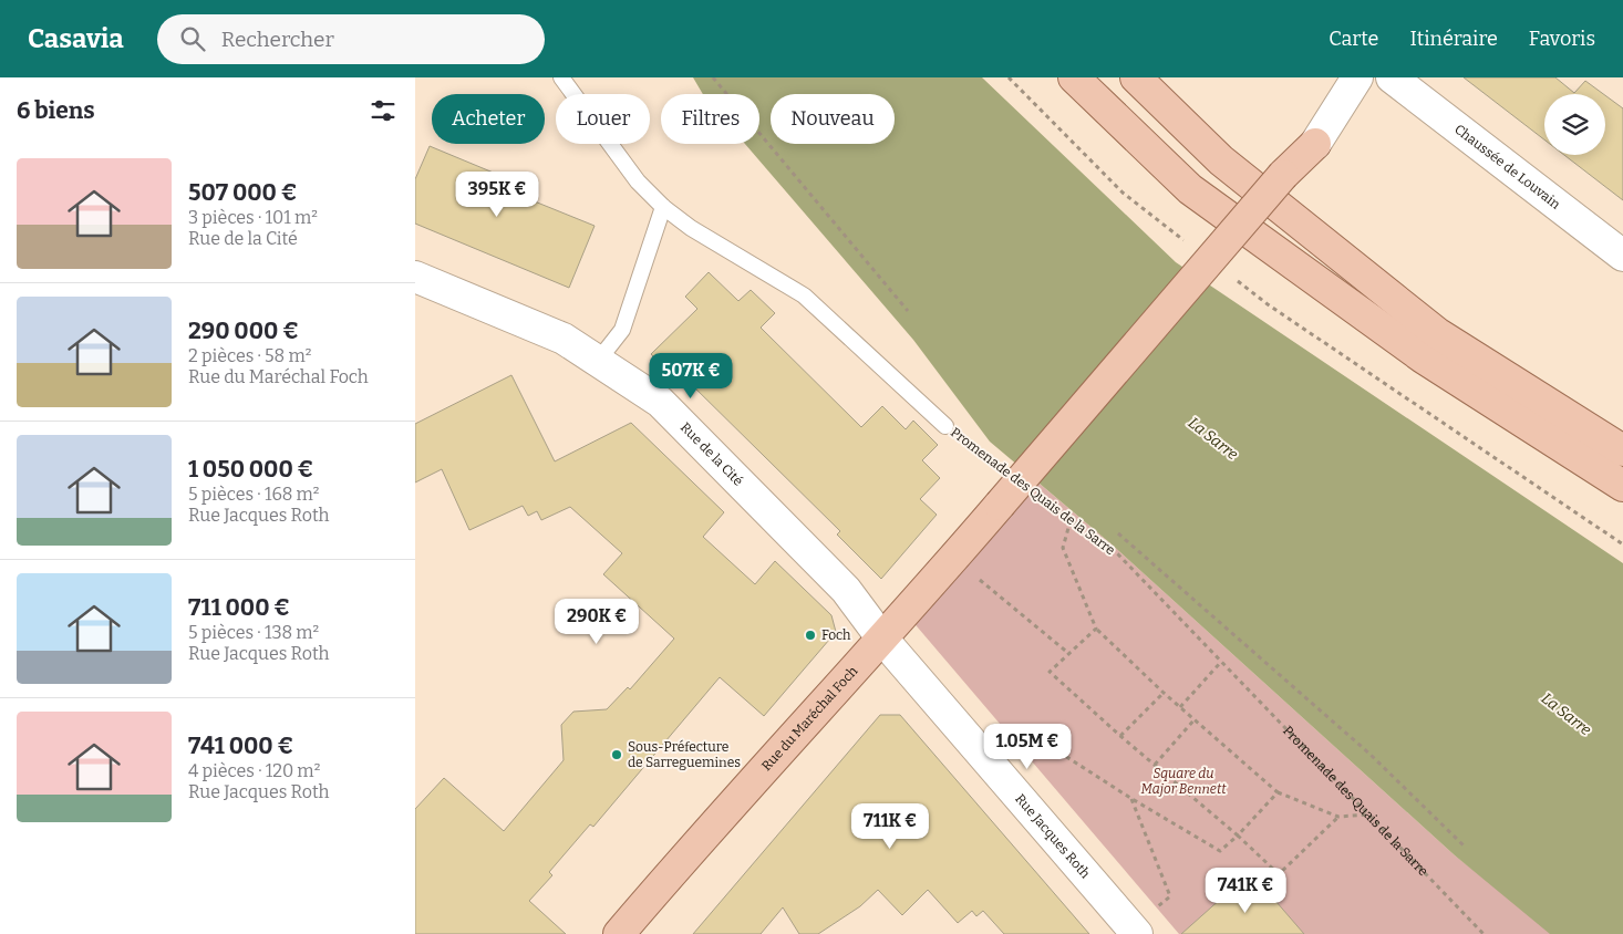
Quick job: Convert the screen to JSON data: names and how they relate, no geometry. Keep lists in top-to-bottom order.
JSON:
{
  "streets": {
    "main road": ["Rue du Maréchal Foch"],
    "street": ["Chaussée de Louvain", "Rue de la Cité", "Rue Jacques Roth"],
    "lane": ["Promenade des Quais de la Sarre"]
  },
  "crossings": [
    ["Rue de la Cité", "Rue du Maréchal Foch"],
    ["Rue de la Cité", "Rue Jacques Roth"],
    ["Rue du Maréchal Foch", "Rue Jacques Roth"]
  ],
  "water": ["La Sarre"],
  "parks": ["Square du Major Bennett"],
  "places": ["Foch", "Sous-Préfecture de Sarreguemines"],
  "page": {
    "header": "Casavia",
    "search": "Rechercher",
    "nav": ["Carte", "Itinéraire", "Favoris"],
    "heading": "6 biens",
    "chip": [
      "Acheter",
      "Louer",
      "Filtres",
      "Nouveau"
    ],
    "list": [
      {
        "name": "507 000 €",
        "note": "3 pièces · 101 m² · Rue de la Cité"
      },
      {
        "name": "290 000 €",
        "note": "2 pièces · 58 m² · Rue du Maréchal Foch"
      },
      {
        "name": "1 050 000 €",
        "note": "5 pièces · 168 m² · Rue Jacques Roth"
      },
      {
        "name": "711 000 €",
        "note": "5 pièces · 138 m² · Rue Jacques Roth"
      },
      {
        "name": "741 000 €",
        "note": "4 pièces · 120 m² · Rue Jacques Roth"
      }
    ],
    "price": [
      "395K €",
      "507K €",
      "290K €",
      "1.05M €",
      "711K €",
      "741K €"
    ]
  }
}
